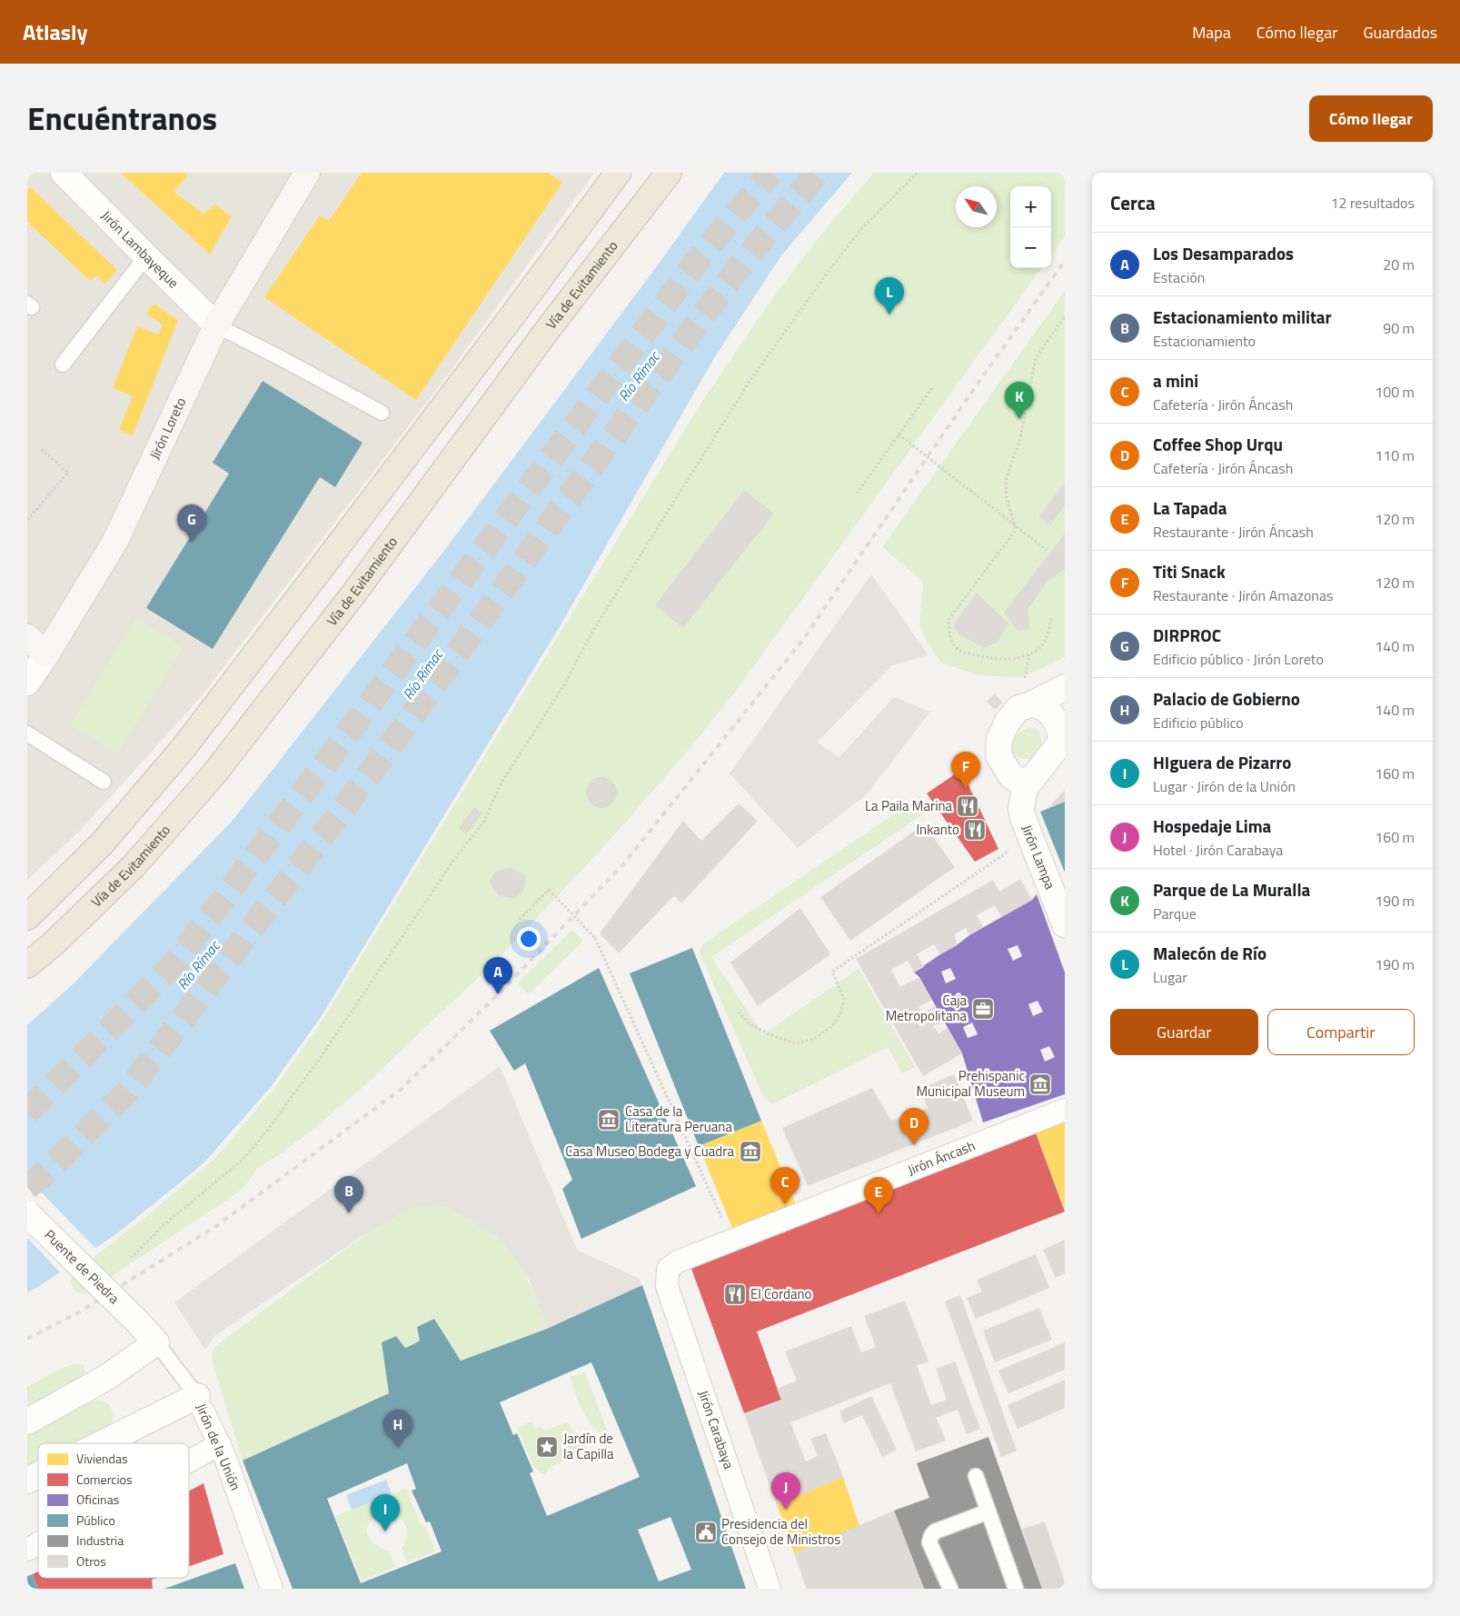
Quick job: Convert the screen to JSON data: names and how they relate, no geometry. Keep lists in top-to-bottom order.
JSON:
{
  "streets": {
    "highway": ["Vía de Evitamiento"],
    "main road": ["Jirón Loreto"],
    "street": [
      "Jirón Lambayeque",
      "Jirón Lampa",
      "Jirón Áncash",
      "Puente de Piedra",
      "Jirón Carabaya",
      "Jirón de la Unión"
    ]
  },
  "crossings": [
    ["Jirón Lambayeque", "Jirón Loreto"],
    ["Jirón Áncash", "Jirón Carabaya"],
    ["Puente de Piedra", "Jirón de la Unión"]
  ],
  "water": ["Río Rímac"],
  "places": {
    "restaurant": ["La Paila Marina", "Inkanto", "El Cordano"],
    "office": ["Caja Metropolitana"],
    "museum": ["Prehispanic Municipal Museum", "Casa de la Literatura Peruana", "Casa Museo Bodega y Cuadra"],
    "place": ["Jardín de la Capilla"],
    "public building": ["Presidencia del Consejo de Ministros"]
  },
  "legend": [
    "Viviendas",
    "Comercios",
    "Oficinas",
    "Público",
    "Industria",
    "Otros"
  ],
  "north": "top left",
  "page": {
    "header": "Atlasly",
    "nav": ["Mapa", "Cómo llegar", "Guardados"],
    "title": "Encuéntranos",
    "buttons": [
      "Cómo llegar",
      ["Guardar", "Compartir"]
    ],
    "heading": ["Cerca", "12 resultados"],
    "map_buttons": ["+", "−"],
    "list": [
      {
        "mark": "A",
        "name": "Los Desamparados",
        "note": "Estación",
        "value": "20 m"
      },
      {
        "mark": "B",
        "name": "Estacionamiento militar",
        "note": "Estacionamiento",
        "value": "90 m"
      },
      {
        "mark": "C",
        "name": "a mini",
        "note": "Cafetería · Jirón Áncash",
        "value": "100 m"
      },
      {
        "mark": "D",
        "name": "Coffee Shop Urqu",
        "note": "Cafetería · Jirón Áncash",
        "value": "110 m"
      },
      {
        "mark": "E",
        "name": "La Tapada",
        "note": "Restaurante · Jirón Áncash",
        "value": "120 m"
      },
      {
        "mark": "F",
        "name": "Titi Snack",
        "note": "Restaurante · Jirón Amazonas",
        "value": "120 m"
      },
      {
        "mark": "G",
        "name": "DIRPROC",
        "note": "Edificio público · Jirón Loreto",
        "value": "140 m"
      },
      {
        "mark": "H",
        "name": "Palacio de Gobierno",
        "note": "Edificio público",
        "value": "140 m"
      },
      {
        "mark": "I",
        "name": "HIguera de Pizarro",
        "note": "Lugar · Jirón de la Unión",
        "value": "160 m"
      },
      {
        "mark": "J",
        "name": "Hospedaje Lima",
        "note": "Hotel · Jirón Carabaya",
        "value": "160 m"
      },
      {
        "mark": "K",
        "name": "Parque de La Muralla",
        "note": "Parque",
        "value": "190 m"
      },
      {
        "mark": "L",
        "name": "Malecón de Río",
        "note": "Lugar",
        "value": "190 m"
      }
    ],
    "pins": [
      "L",
      "K",
      "G",
      "F",
      "A",
      "D",
      "C",
      "B",
      "E",
      "H",
      "J",
      "I"
    ]
  }
}
